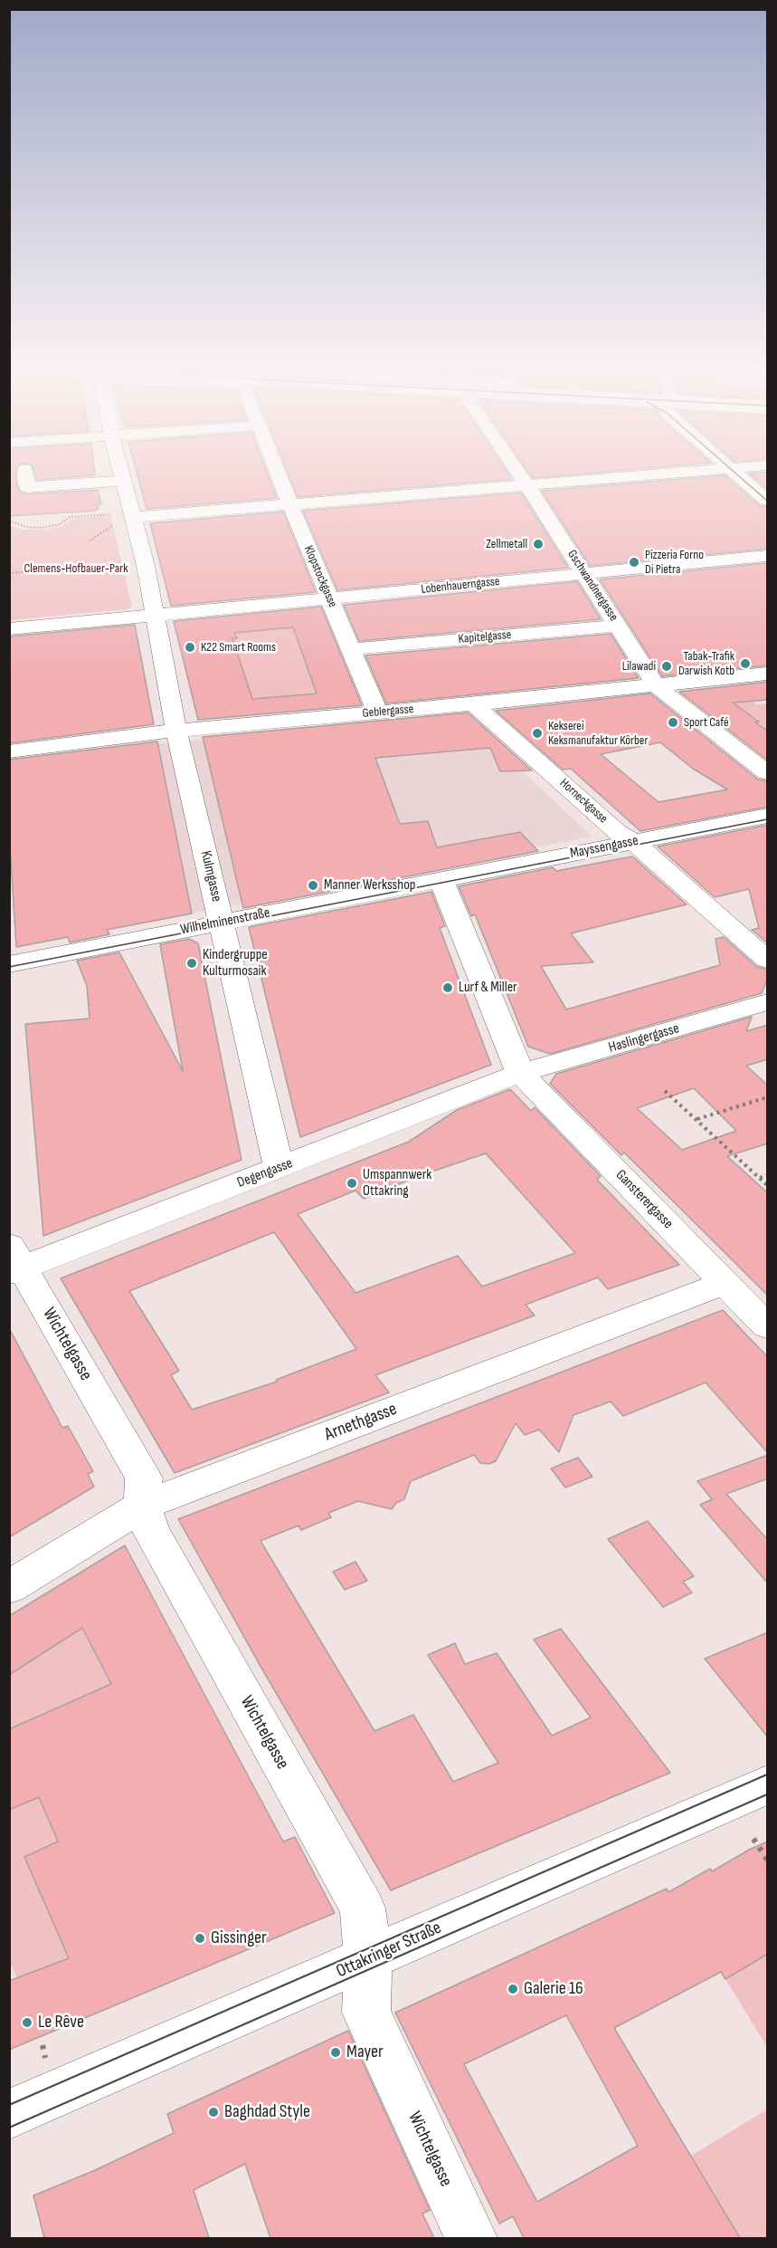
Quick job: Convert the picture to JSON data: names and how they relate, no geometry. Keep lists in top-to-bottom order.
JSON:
{
  "streets": {
    "street": [
      "Klopstockgasse",
      "Lobenhauerngasse",
      "Gschwandnergasse",
      "Kapitelgasse",
      "Geblergasse",
      "Horneckgasse",
      "Mayssengasse",
      "Kulmgasse",
      "Wilhelminenstraße",
      "Haslingergasse",
      "Degengasse",
      "Gansterergasse",
      "Wichtelgasse",
      "Arnethgasse",
      "Ottakringer Straße"
    ]
  },
  "crossings": [
    ["Klopstockgasse", "Lobenhauerngasse"],
    ["Klopstockgasse", "Kapitelgasse"],
    ["Klopstockgasse", "Geblergasse"],
    ["Lobenhauerngasse", "Gschwandnergasse"],
    ["Lobenhauerngasse", "Kulmgasse"],
    ["Gschwandnergasse", "Kapitelgasse"],
    ["Gschwandnergasse", "Geblergasse"],
    ["Geblergasse", "Horneckgasse"],
    ["Geblergasse", "Kulmgasse"],
    ["Horneckgasse", "Mayssengasse"],
    ["Mayssengasse", "Wilhelminenstraße"],
    ["Kulmgasse", "Wilhelminenstraße"],
    ["Kulmgasse", "Degengasse"],
    ["Haslingergasse", "Degengasse"],
    ["Haslingergasse", "Gansterergasse"],
    ["Degengasse", "Gansterergasse"],
    ["Degengasse", "Wichtelgasse"],
    ["Gansterergasse", "Arnethgasse"],
    ["Wichtelgasse", "Arnethgasse"],
    ["Wichtelgasse", "Ottakringer Straße"]
  ],
  "parks": ["Clemens-Hofbauer-Park"],
  "places": [
    "Zellmetall",
    "Pizzeria Forno Di Pietra",
    "K22 Smart Rooms",
    "Tabak-Trafik Darwish Kotb",
    "Lilawadi",
    "Sport Café",
    "Kekserei Keksmanufaktur Körber",
    "Manner Werksshop",
    "Kindergruppe Kulturmosaik",
    "Lurf & Miller",
    "Umspannwerk Ottakring",
    "Gissinger",
    "Galerie 16",
    "Le Rêve",
    "Mayer",
    "Baghdad Style"
  ]
}
